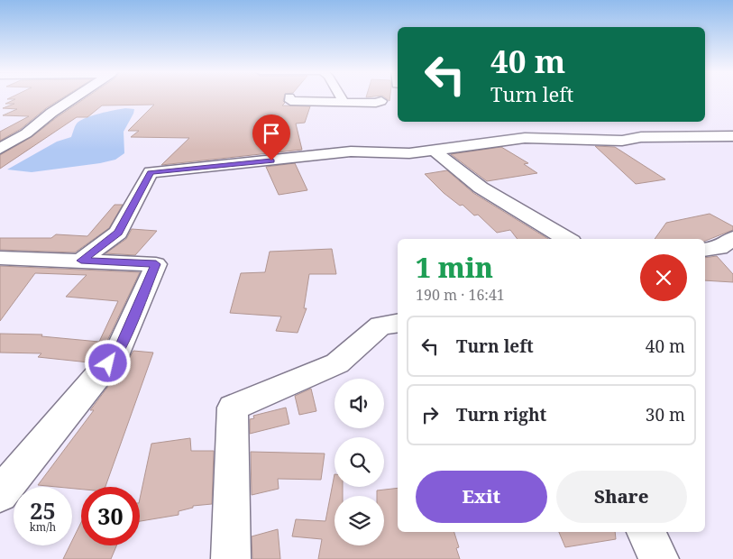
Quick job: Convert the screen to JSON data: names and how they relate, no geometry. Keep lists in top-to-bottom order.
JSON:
{
  "page": {
    "turn": ["40 m", "Turn left"],
    "heading": ["1 min", "190 m · 16:41"],
    "list": [
      {
        "name": "Turn left",
        "value": "40 m"
      },
      {
        "name": "Turn right",
        "value": "30 m"
      }
    ],
    "buttons": ["Exit", "Share"],
    "speed": "25 km/h",
    "limit": "30"
  }
}
